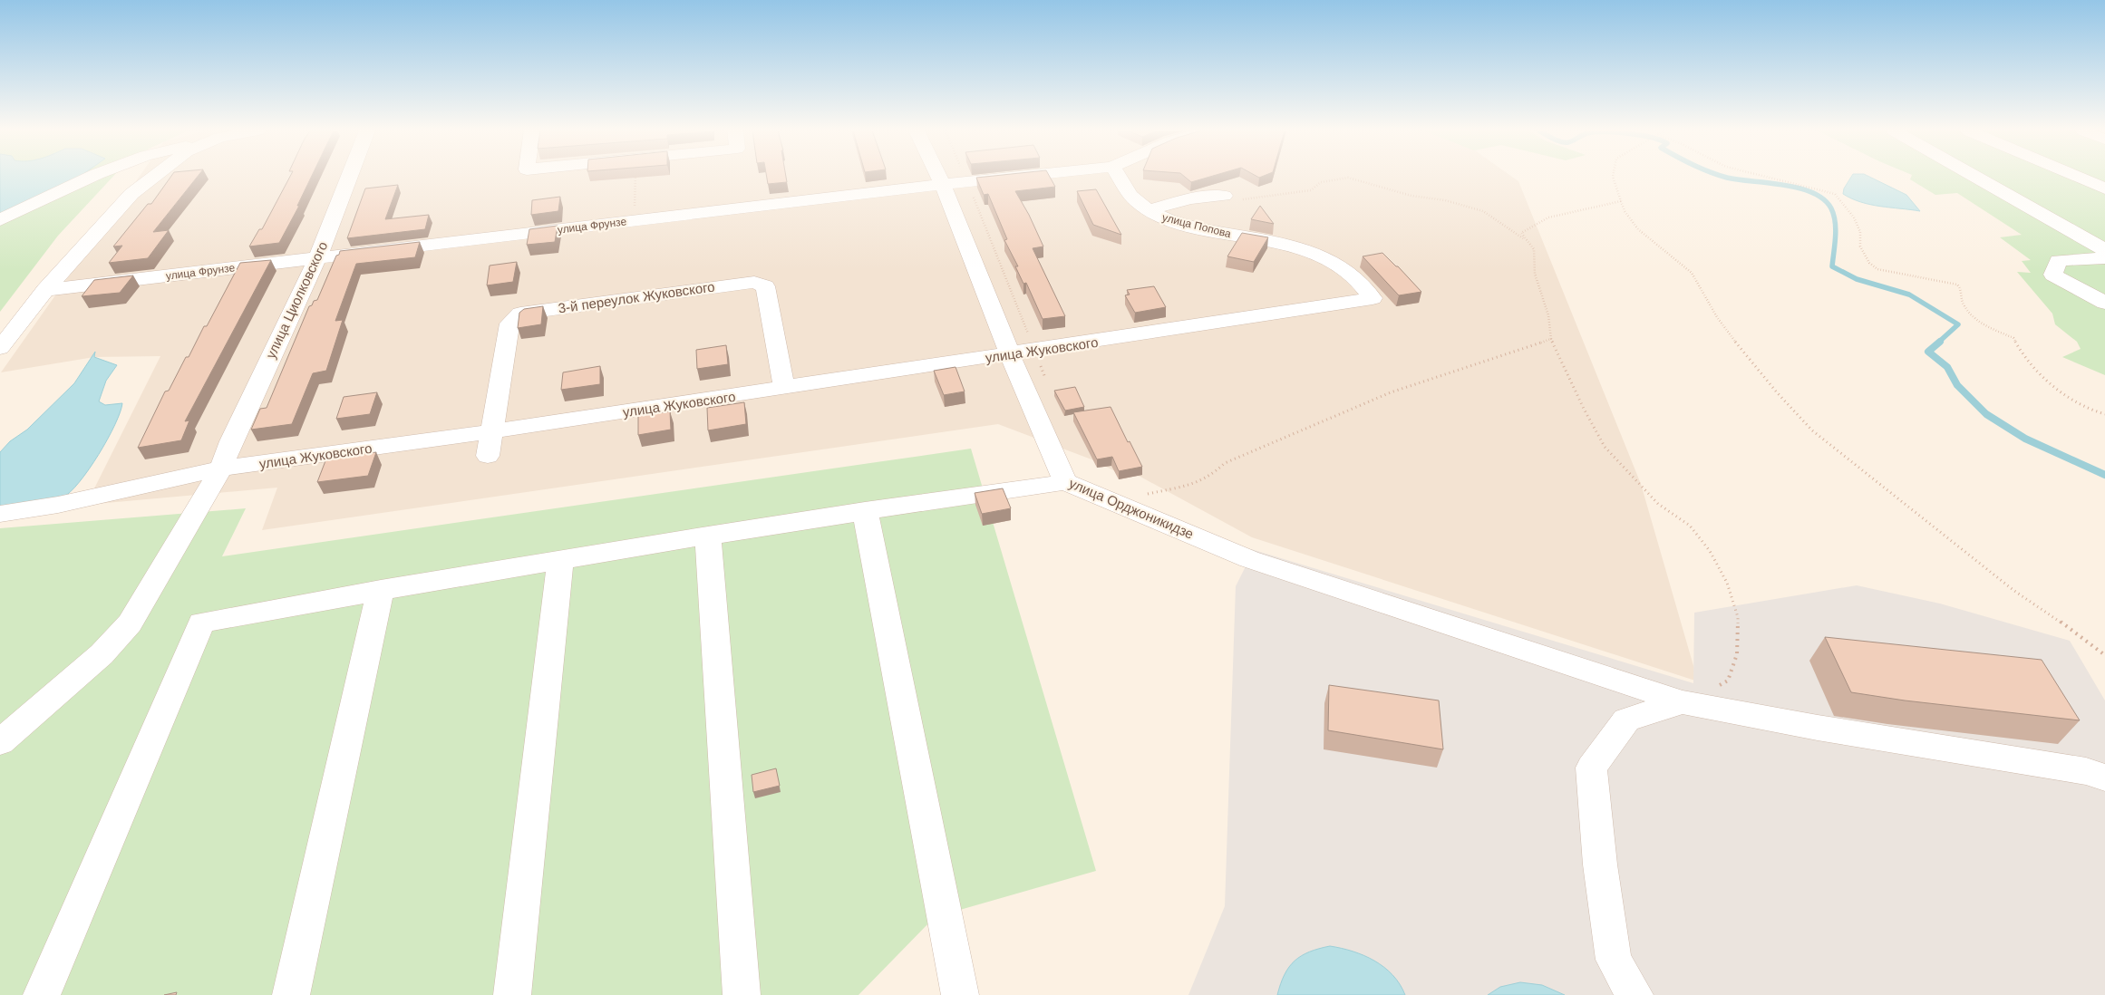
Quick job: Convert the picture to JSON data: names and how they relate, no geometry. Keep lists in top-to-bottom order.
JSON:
{
  "streets": {
    "street": [
      "улица Фрунзе",
      "улица Попова",
      "3-й переулок Жуковского",
      "улица Циолковского",
      "улица Жуковского",
      "улица Орджоникидзе"
    ]
  },
  "crossings": [
    ["улица Фрунзе", "улица Циолковского"],
    ["улица Фрунзе", "улица Орджоникидзе"],
    ["улица Попова", "улица Жуковского"],
    ["3-й переулок Жуковского", "улица Жуковского"],
    ["улица Циолковского", "улица Жуковского"],
    ["улица Жуковского", "улица Орджоникидзе"]
  ]
}
